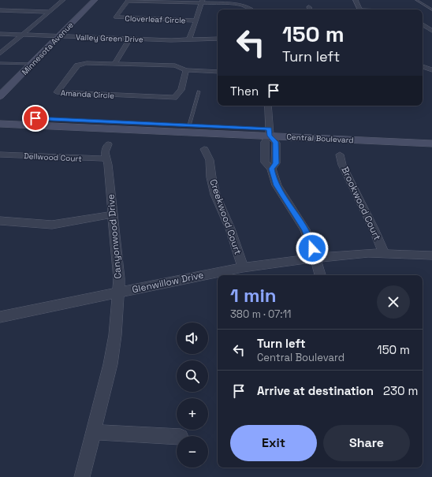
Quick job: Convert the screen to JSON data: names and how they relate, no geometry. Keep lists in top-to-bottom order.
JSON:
{
  "streets": {
    "street": [
      "Cloverleaf Circle",
      "Valley Green Drive",
      "Minnesota Avenue",
      "Amanda Circle",
      "Central Boulevard",
      "Dellwood Court",
      "Brookwood Court",
      "Creekwood Court",
      "Canyonwood Drive",
      "Glenwillow Drive"
    ]
  },
  "crossings": [
    ["Valley Green Drive", "Minnesota Avenue"],
    ["Dellwood Court", "Canyonwood Drive"],
    ["Brookwood Court", "Glenwillow Drive"],
    ["Creekwood Court", "Glenwillow Drive"],
    ["Canyonwood Drive", "Glenwillow Drive"]
  ],
  "page": {
    "turn": ["150 m", "Turn left"],
    "then": "Then",
    "heading": ["1 min", "380 m · 07:11"],
    "map_buttons": ["+", "−"],
    "list": [
      {
        "name": "Turn left",
        "note": "Central Boulevard",
        "value": "150 m"
      },
      {
        "name": "Arrive at destination",
        "value": "230 m"
      }
    ],
    "buttons": ["Exit", "Share"]
  }
}
